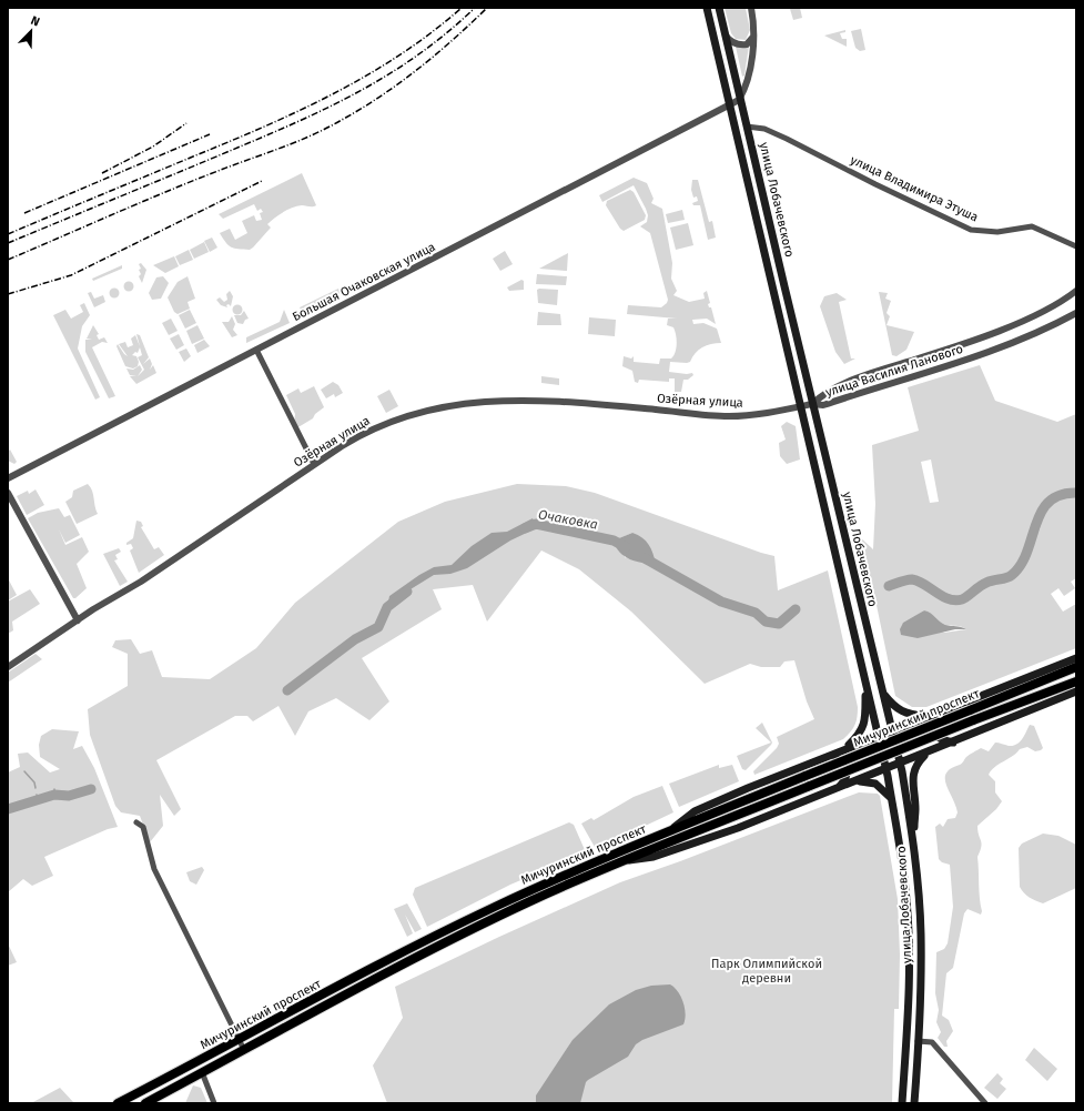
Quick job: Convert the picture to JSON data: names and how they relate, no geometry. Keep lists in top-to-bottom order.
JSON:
{
  "streets": {
    "main road": ["улица Лобачевского", "Мичуринский проспект"],
    "street": [
      "улица Владимира Этуша",
      "Большая Очаковская улица",
      "улица Василия Ланового",
      "Озёрная улица"
    ]
  },
  "crossings": [
    ["улица Владимира Этуша", "улица Лобачевского"],
    ["улица Лобачевского", "Большая Очаковская улица"],
    ["улица Лобачевского", "улица Василия Ланового"],
    ["улица Лобачевского", "Озёрная улица"],
    ["улица Василия Ланового", "Озёрная улица"]
  ],
  "water": ["Очаковка"],
  "parks": ["Парк Олимпийской деревни"],
  "north": "top right"
}
